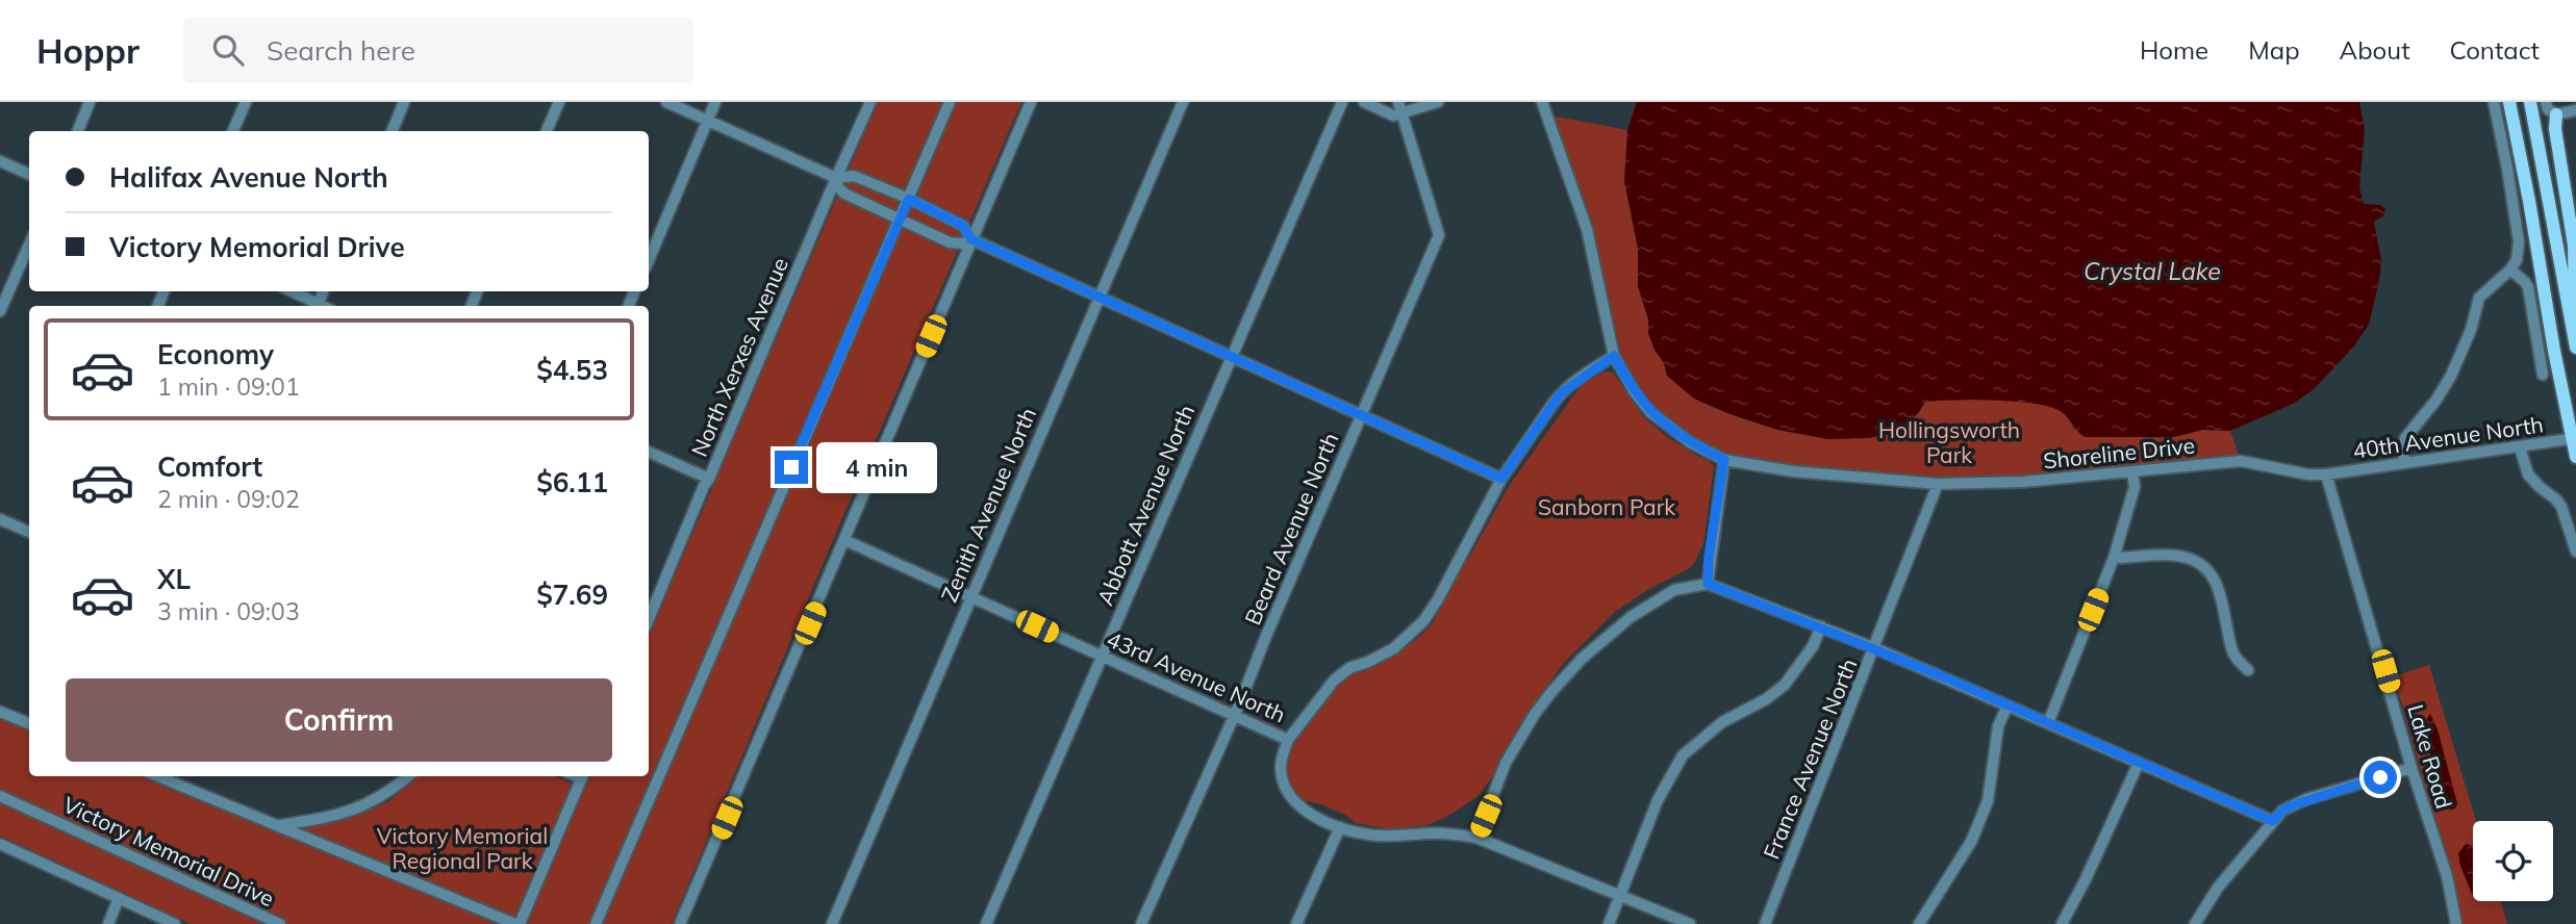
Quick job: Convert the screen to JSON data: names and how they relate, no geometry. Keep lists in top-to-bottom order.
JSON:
{
  "streets": {
    "street": [
      "North Xerxes Avenue",
      "40th Avenue North",
      "Shoreline Drive",
      "Zenith Avenue North",
      "Abbott Avenue North",
      "Beard Avenue North",
      "43rd Avenue North",
      "Lake Road",
      "France Avenue North",
      "Victory Memorial Drive"
    ]
  },
  "crossings": [
    ["40th Avenue North", "Shoreline Drive"],
    ["40th Avenue North", "Lake Road"],
    ["Shoreline Drive", "Lake Road"],
    ["Shoreline Drive", "France Avenue North"],
    ["Zenith Avenue North", "43rd Avenue North"],
    ["Abbott Avenue North", "43rd Avenue North"],
    ["Beard Avenue North", "43rd Avenue North"]
  ],
  "water": ["Crystal Lake"],
  "parks": ["Hollingsworth Park", "Sanborn Park", "Victory Memorial Regional Park"],
  "page": {
    "header": "Hoppr",
    "search": "Search here",
    "nav": [
      "Home",
      "Map",
      "About",
      "Contact"
    ],
    "banner": ["Halifax Avenue North", "Victory Memorial Drive"],
    "list": [
      {
        "name": "Economy",
        "note": "1 min · 09:01",
        "value": "$4.53"
      },
      {
        "name": "Comfort",
        "note": "2 min · 09:02",
        "value": "$6.11"
      },
      {
        "name": "XL",
        "note": "3 min · 09:03",
        "value": "$7.69"
      }
    ],
    "bubble": "4 min",
    "buttons": "Confirm"
  }
}
